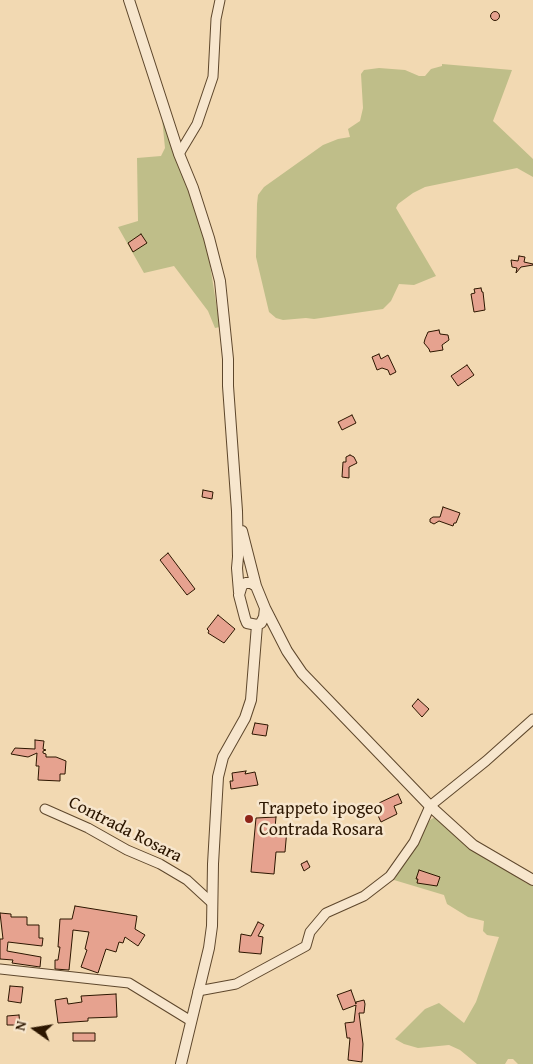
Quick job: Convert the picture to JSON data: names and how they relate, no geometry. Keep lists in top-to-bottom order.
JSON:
{
  "streets": {
    "street": ["Contrada Rosara"]
  },
  "places": ["Trappeto ipogeo Contrada Rosara"],
  "north": "left"
}
